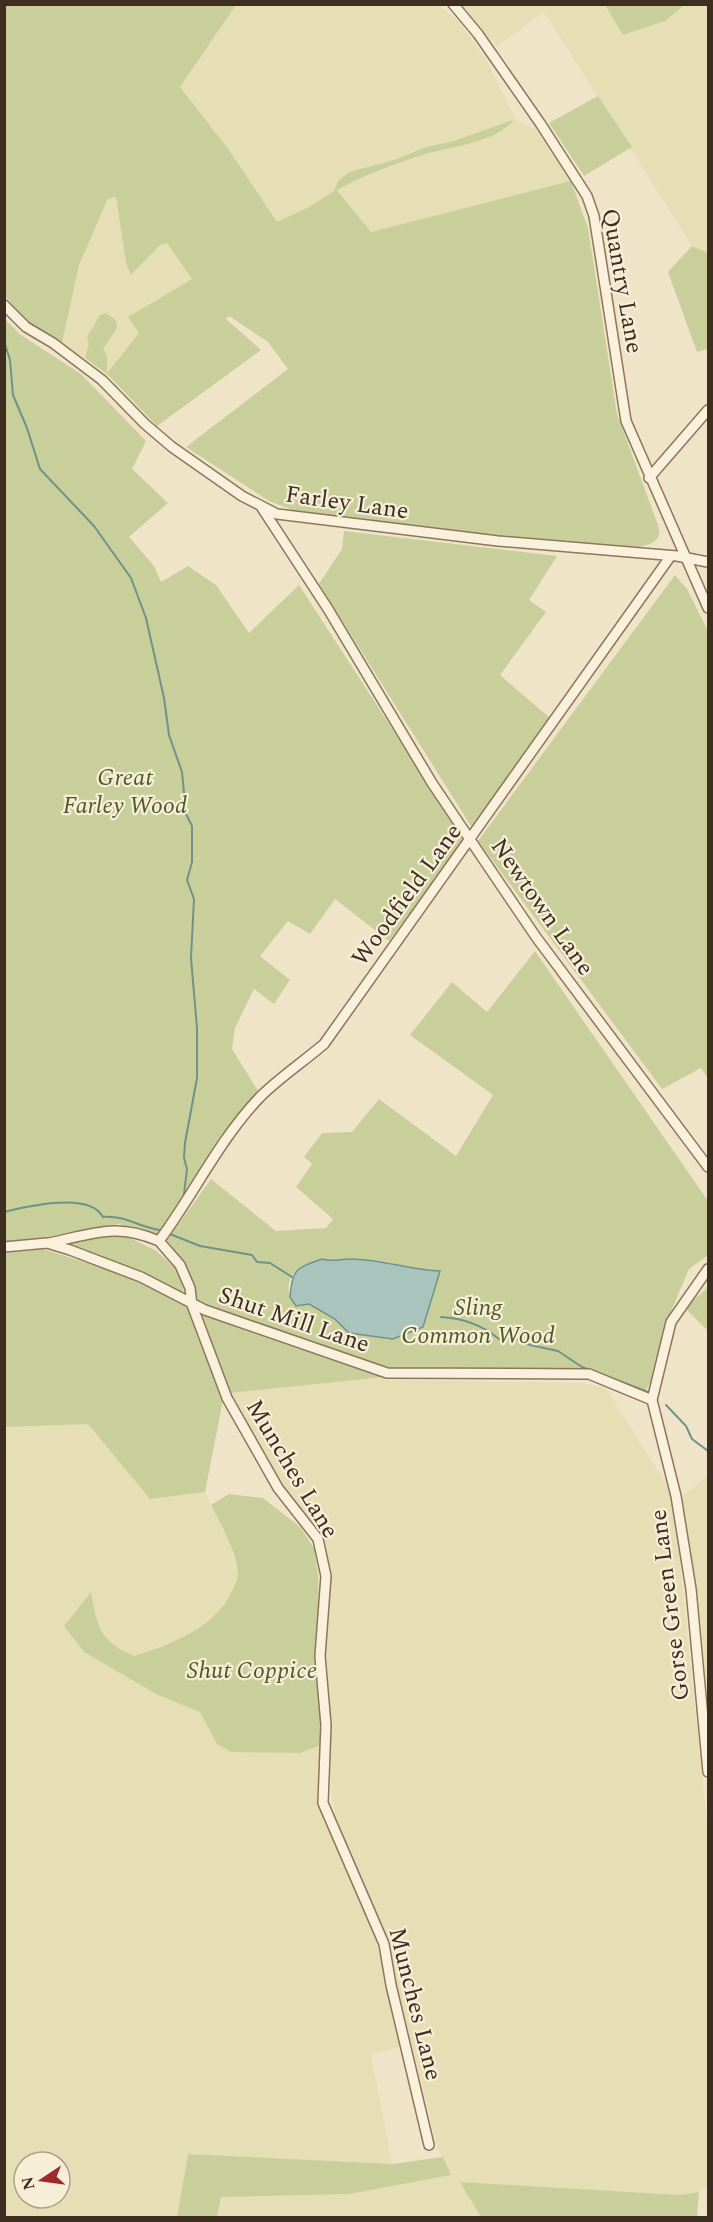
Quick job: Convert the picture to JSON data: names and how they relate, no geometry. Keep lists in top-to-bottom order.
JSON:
{
  "streets": {
    "street": [
      "Quantry Lane",
      "Farley Lane",
      "Woodfield Lane",
      "Newtown Lane",
      "Shut Mill Lane",
      "Munches Lane",
      "Gorse Green Lane"
    ]
  },
  "crossings": [
    ["Quantry Lane", "Farley Lane"],
    ["Farley Lane", "Woodfield Lane"],
    ["Farley Lane", "Newtown Lane"],
    ["Woodfield Lane", "Newtown Lane"],
    ["Shut Mill Lane", "Munches Lane"],
    ["Shut Mill Lane", "Gorse Green Lane"]
  ],
  "parks": ["Great Farley Wood", "Sling Common Wood", "Shut Coppice"],
  "north": "left"
}
